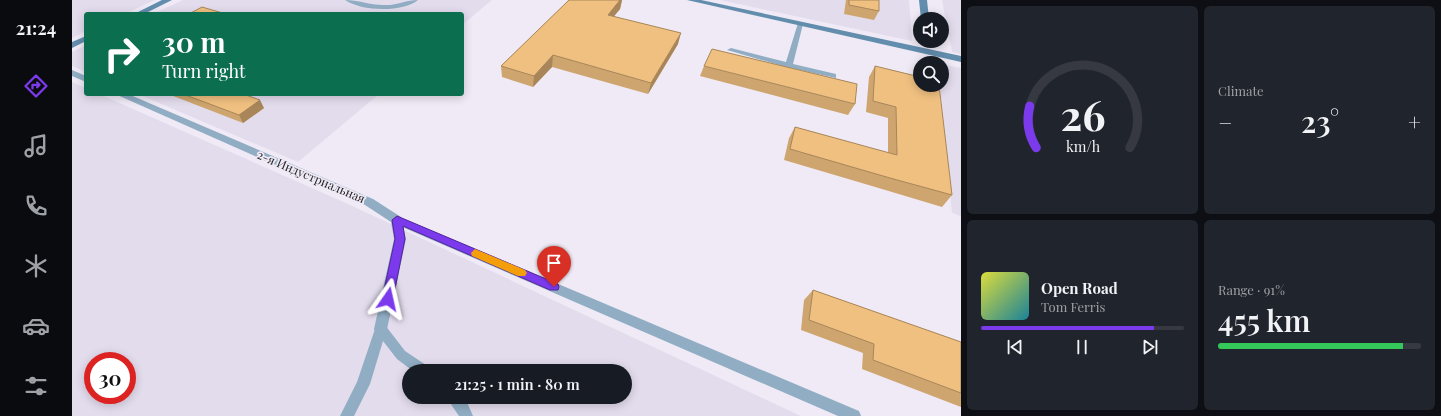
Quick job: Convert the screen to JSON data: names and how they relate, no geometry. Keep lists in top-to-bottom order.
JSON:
{
  "streets": {
    "street": ["2-я Индустриальная"]
  },
  "page": {
    "tabs": "21:24",
    "tile": [
      "Climate",
      ["Range · 91%", "455 km"]
    ],
    "turn": ["30 m", "Turn right"],
    "heat": ["−", "23°", "+"],
    "song": ["Open Road", "Tom Ferris"],
    "limit": "30",
    "trip": "21:25 · 1 min · 80 m",
    "gauge": ["26", "km/h"]
  }
}
